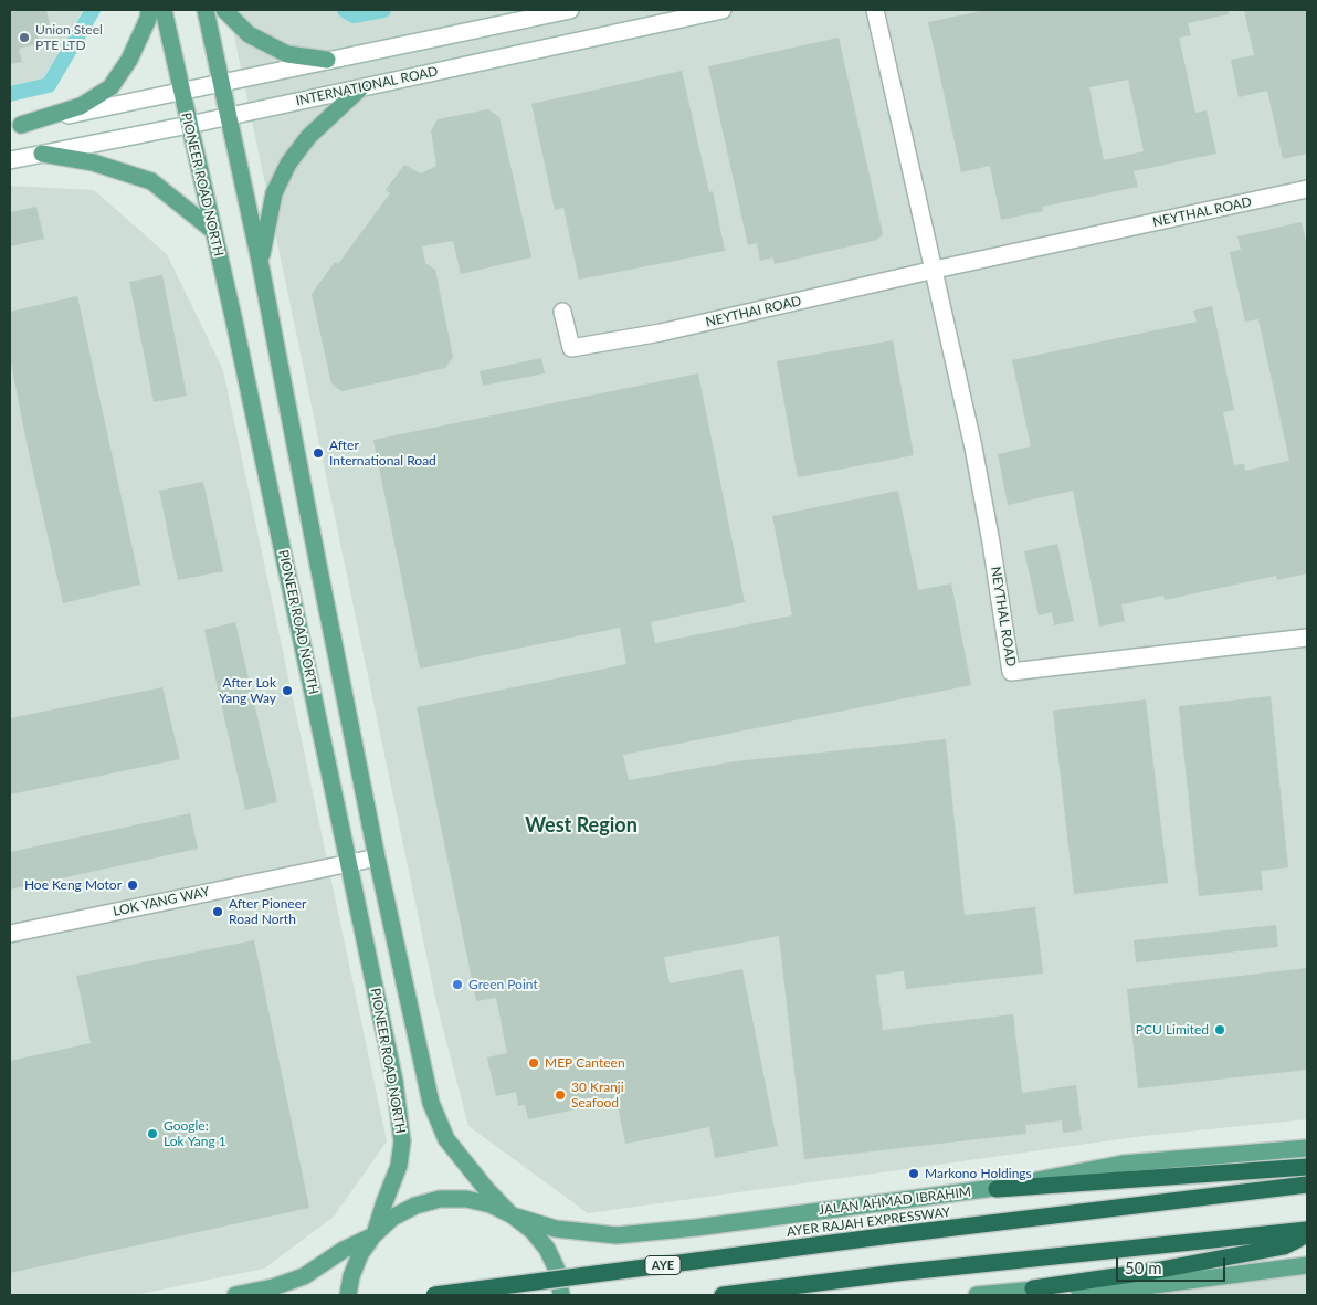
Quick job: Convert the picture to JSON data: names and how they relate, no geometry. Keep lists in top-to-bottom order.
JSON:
{
  "streets": {
    "highway": ["AYER RAJAH EXPRESSWAY", "AYE"],
    "main road": ["PIONEER ROAD NORTH", "JALAN AHMAD IBRAHIM"],
    "street": [
      "INTERNATIONAL ROAD",
      "NEYTHAL ROAD",
      "NEYTHAI ROAD",
      "LOK YANG WAY"
    ]
  },
  "crossings": [
    ["INTERNATIONAL ROAD", "PIONEER ROAD NORTH"],
    ["PIONEER ROAD NORTH", "LOK YANG WAY"],
    ["NEYTHAL ROAD", "NEYTHAI ROAD"]
  ],
  "districts": ["West Region"],
  "places": [
    "Union Steel PTE LTD",
    "After International Road",
    "After Lok Yang Way",
    "Hoe Keng Motor",
    "After Pioneer Road North",
    "Green Point",
    "PCU Limited",
    "MEP Canteen",
    "30 Kranji Seafood",
    "Google: Lok Yang 1",
    "Markono Holdings"
  ],
  "scale_bar": "50 m"
}
